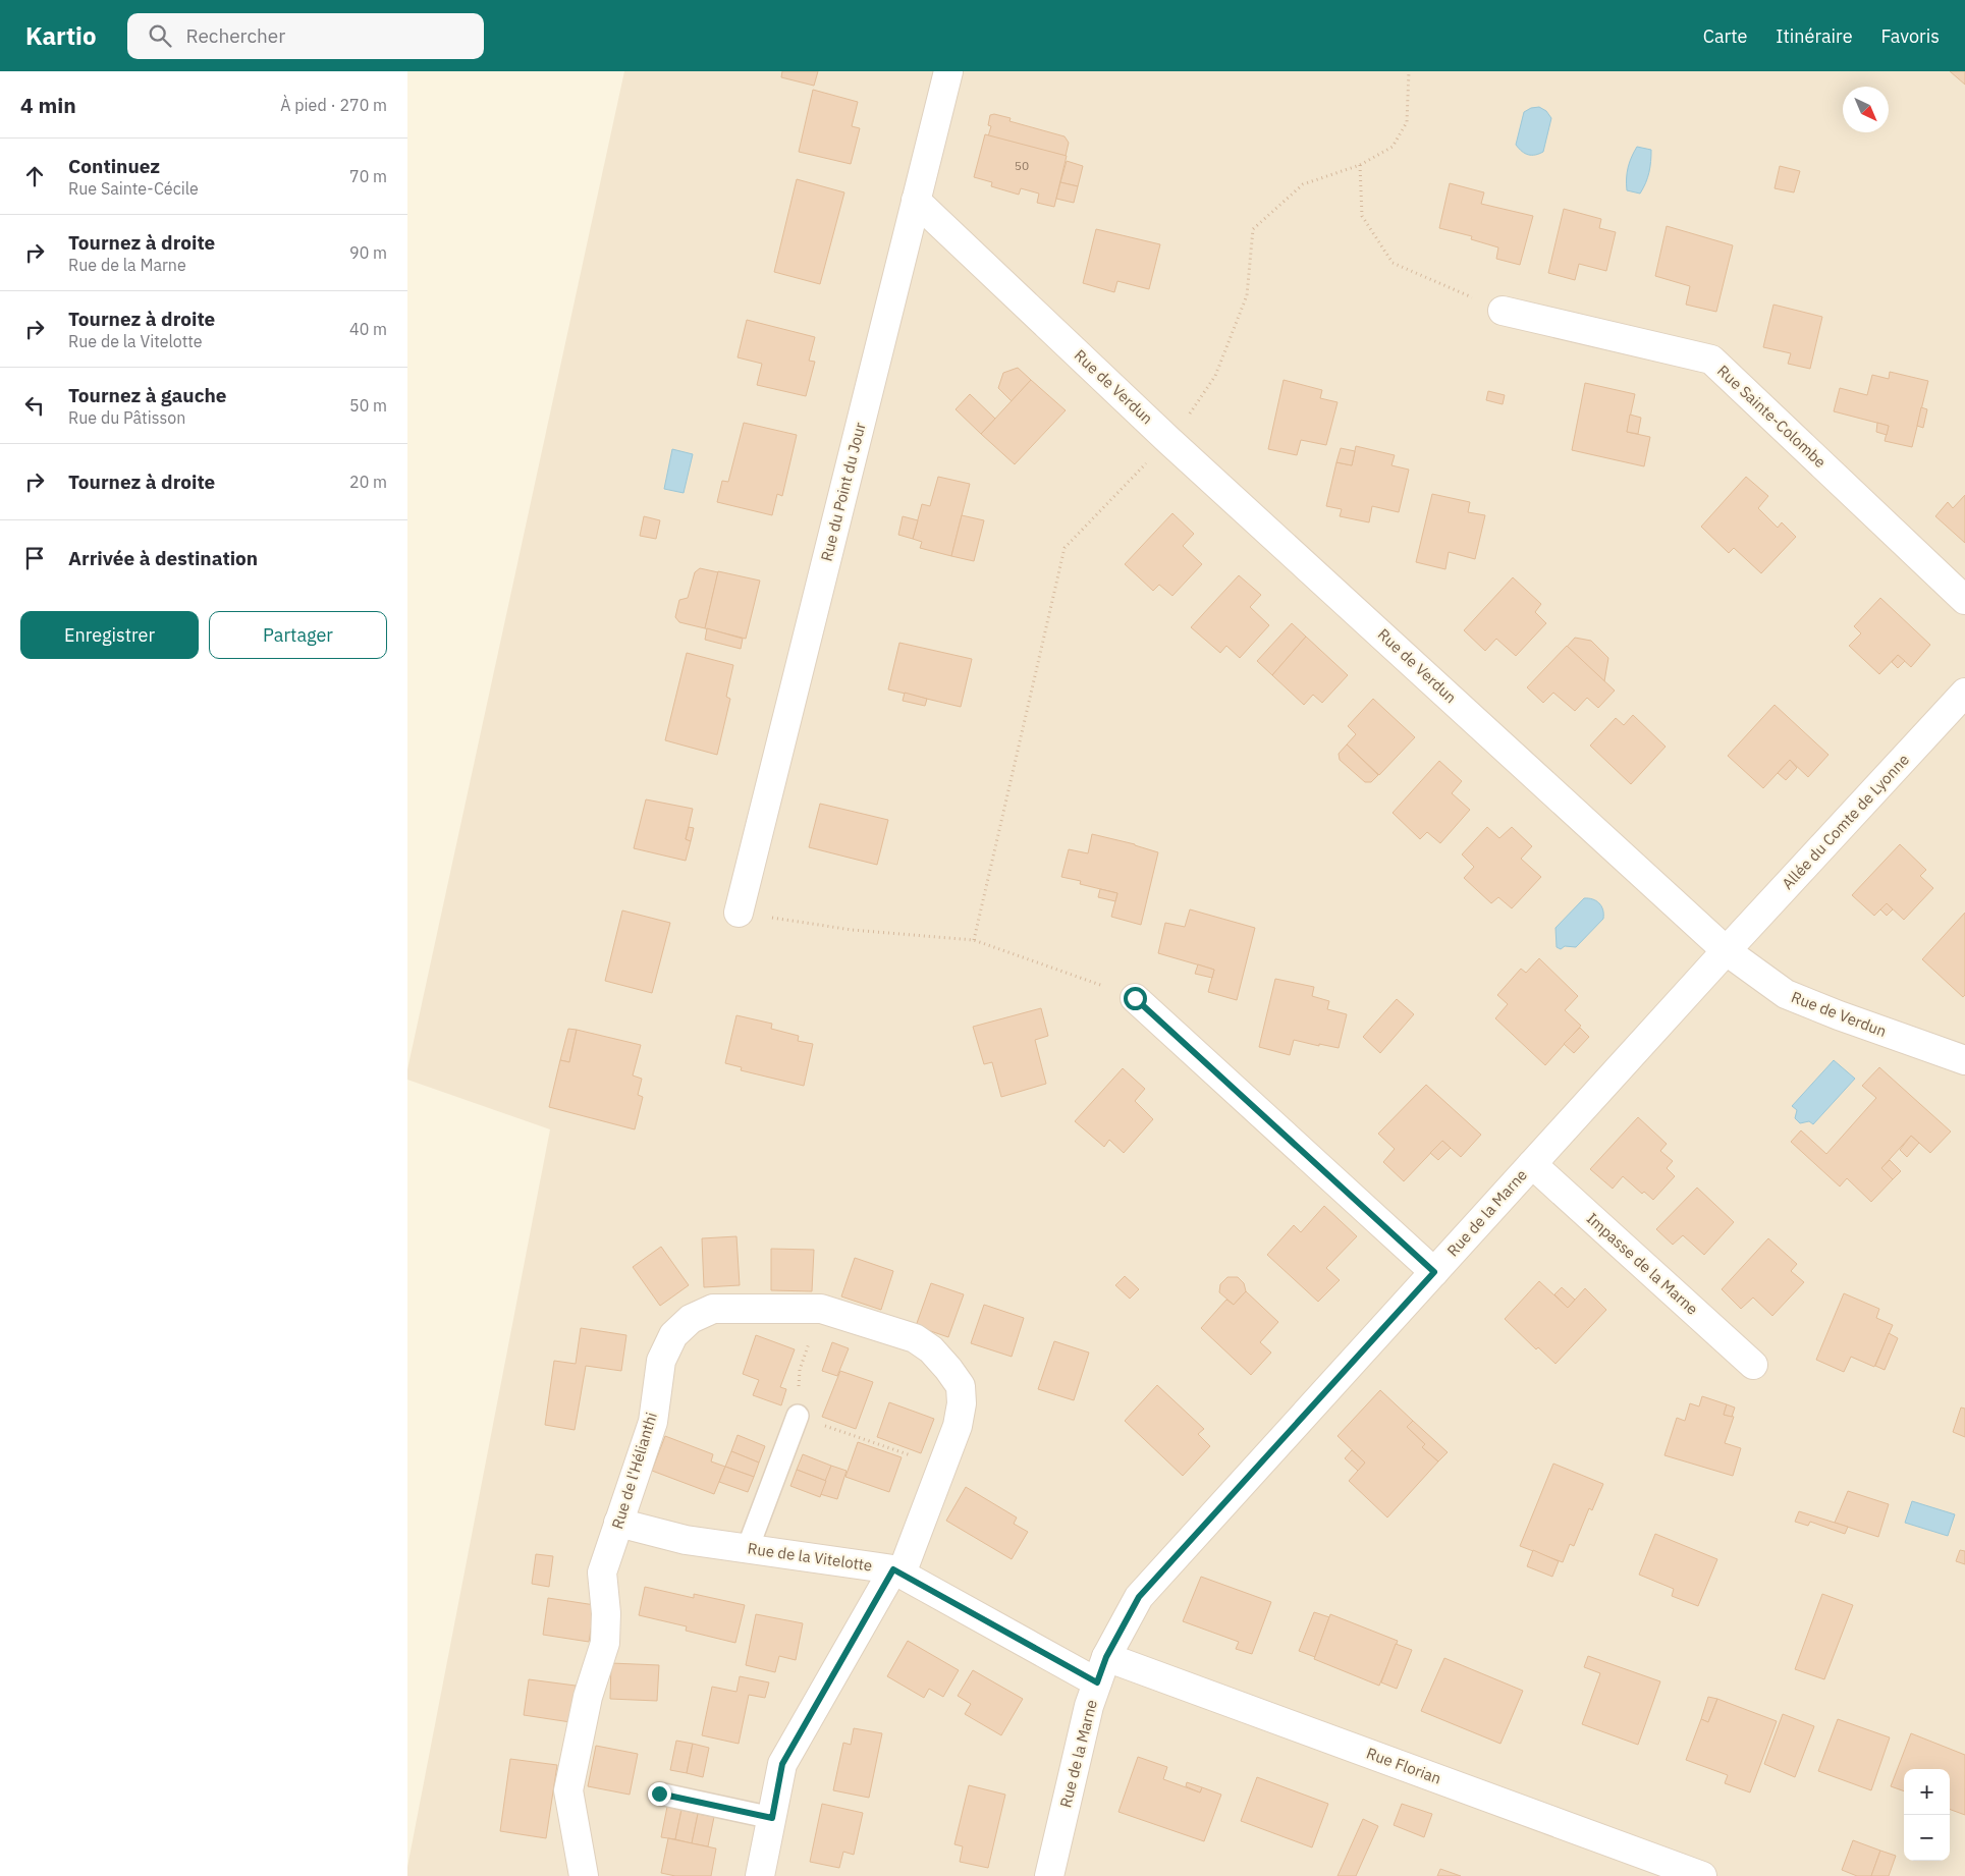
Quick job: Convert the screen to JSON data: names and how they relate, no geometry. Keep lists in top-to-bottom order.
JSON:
{
  "streets": {
    "street": [
      "Rue de Verdun",
      "Rue Sainte-Colombe",
      "Rue du Point du Jour",
      "Allée du Comte de Lyonne",
      "Rue de la Marne",
      "Impasse de la Marne",
      "Rue de l'Hélianthi",
      "Rue de la Vitelotte",
      "Rue Florian"
    ]
  },
  "crossings": [
    ["Rue de Verdun", "Rue du Point du Jour"],
    ["Rue de Verdun", "Allée du Comte de Lyonne"],
    ["Rue de Verdun", "Rue de la Marne"],
    ["Allée du Comte de Lyonne", "Rue de la Marne"],
    ["Rue de la Marne", "Impasse de la Marne"],
    ["Rue de la Marne", "Rue de la Vitelotte"],
    ["Rue de la Marne", "Rue Florian"],
    ["Rue de l'Hélianthi", "Rue de la Vitelotte"]
  ],
  "house_numbers": ["50"],
  "north": "bottom right",
  "page": {
    "header": "Kartio",
    "search": "Rechercher",
    "nav": ["Carte", "Itinéraire", "Favoris"],
    "heading": ["4 min", "À pied · 270 m"],
    "list": [
      ["Continuez", "Rue Sainte-Cécile", "70 m"],
      ["Tournez à droite", "Rue de la Marne", "90 m"],
      ["Tournez à droite", "Rue de la Vitelotte", "40 m"],
      ["Tournez à gauche", "Rue du Pâtisson", "50 m"],
      ["Tournez à droite", "20 m"],
      "Arrivée à destination"
    ],
    "buttons": ["Enregistrer", "Partager"],
    "map_buttons": ["+", "−"]
  }
}
